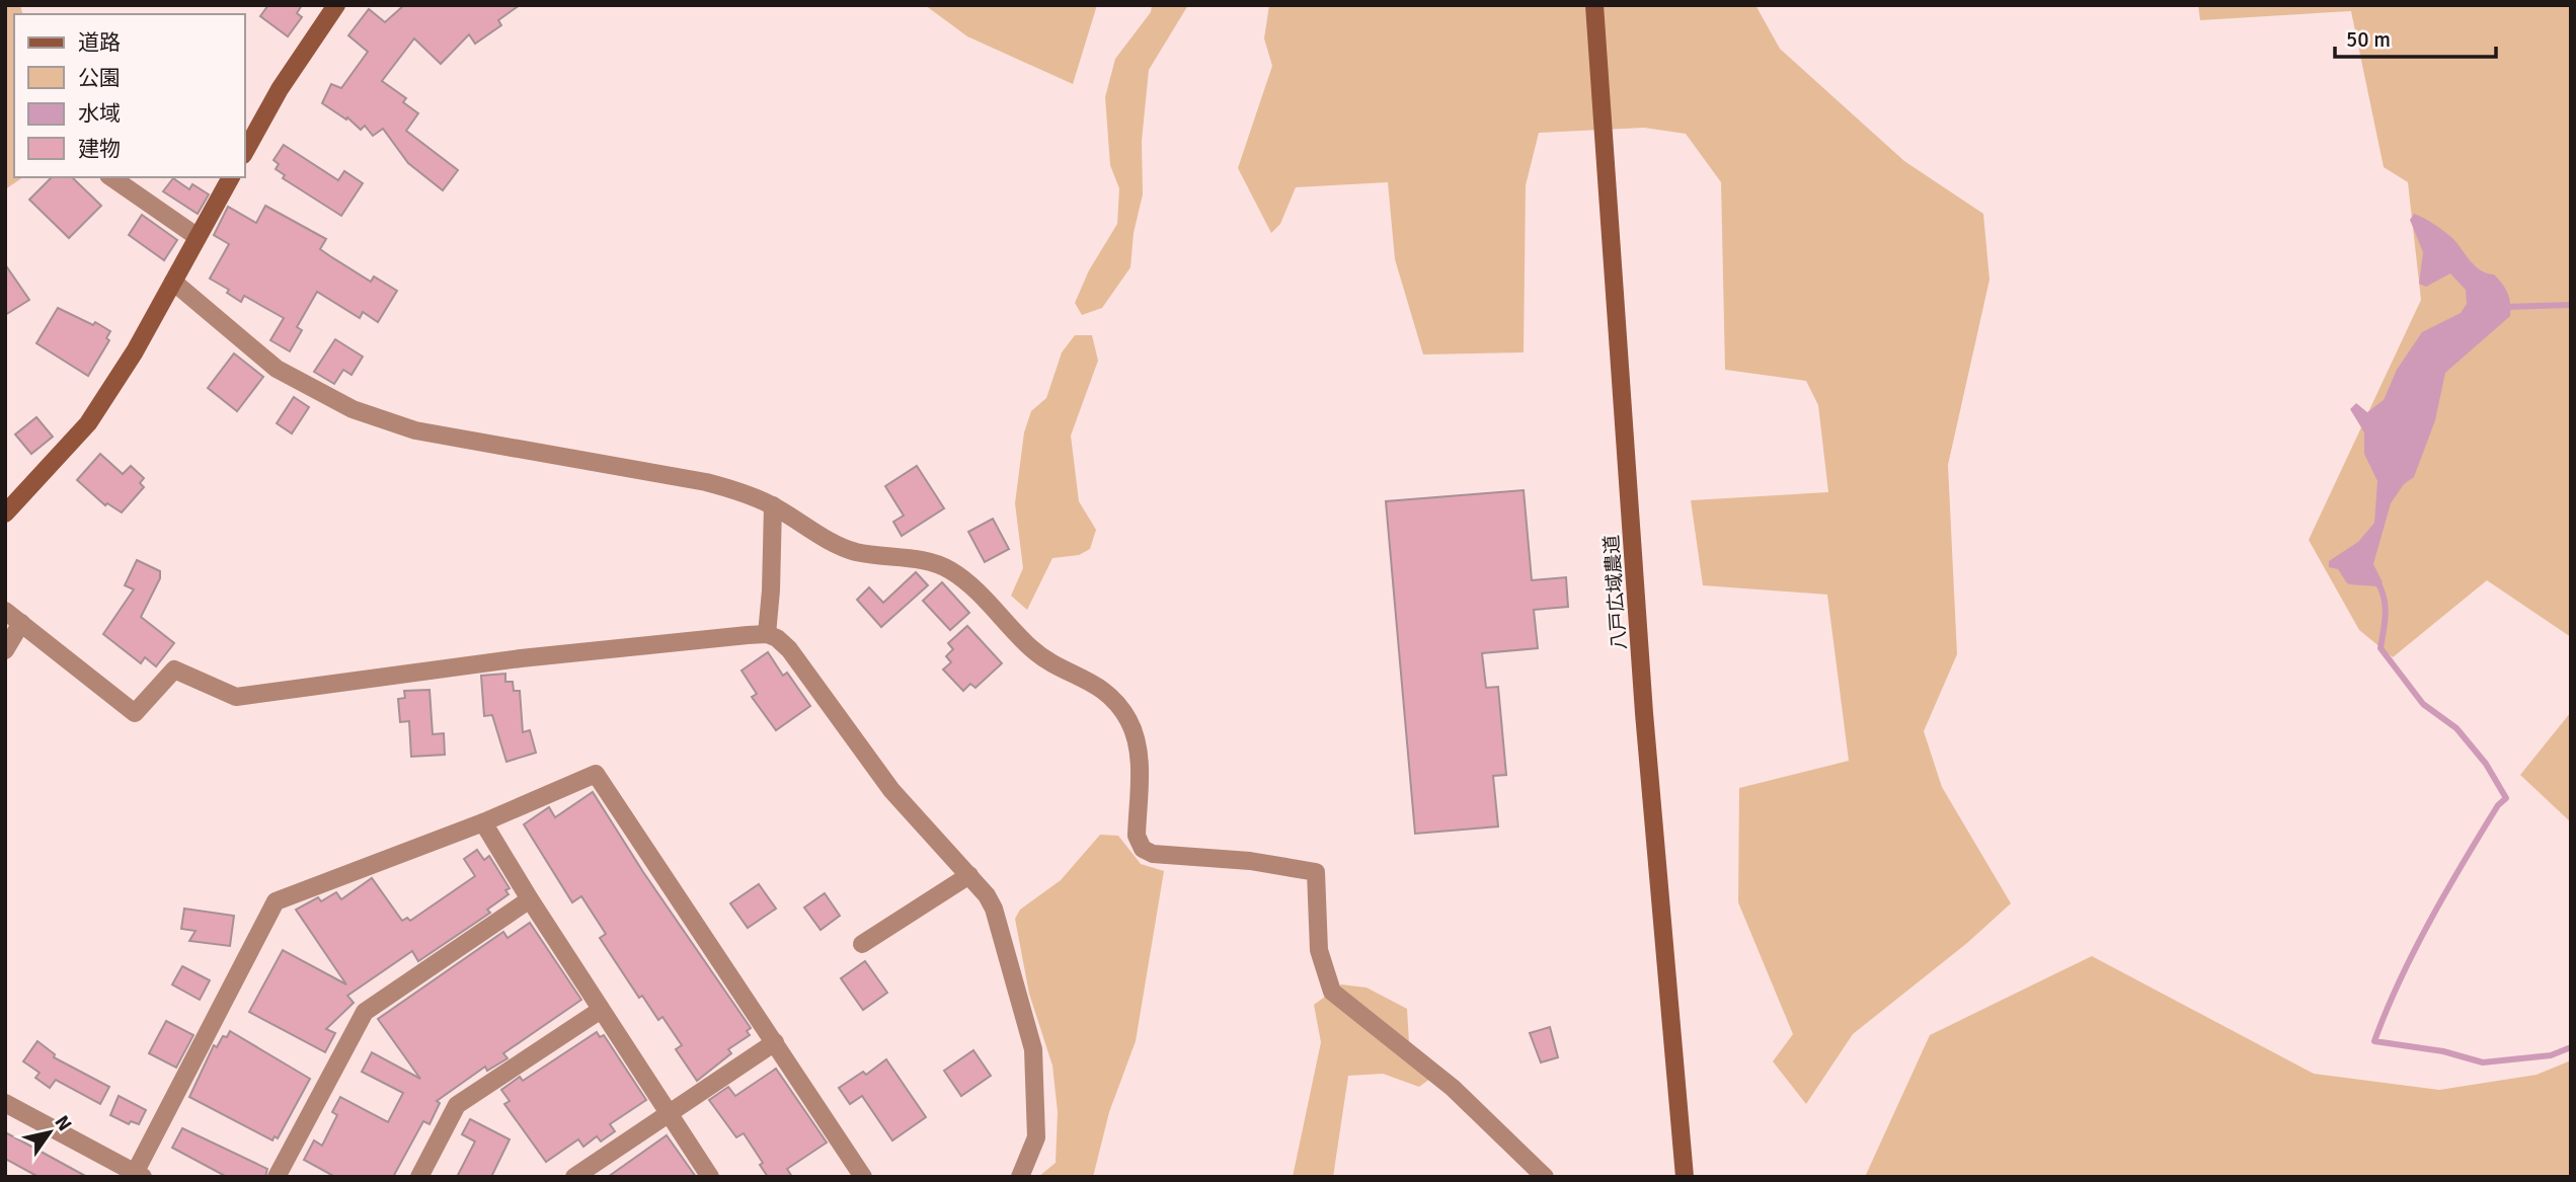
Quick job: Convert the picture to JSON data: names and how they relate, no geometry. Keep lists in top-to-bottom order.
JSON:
{
  "streets": {
    "street": ["八戸広域農道"]
  },
  "legend": [
    "道路",
    "公園",
    "水域",
    "建物"
  ],
  "scale_bar": "50 m",
  "north": "top right"
}
